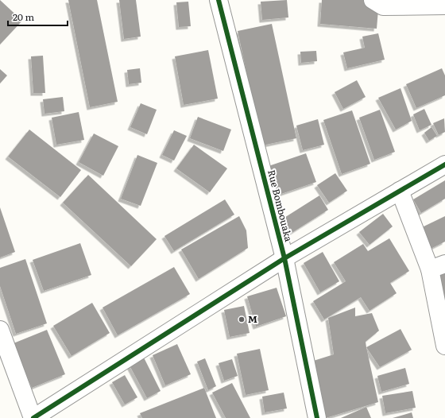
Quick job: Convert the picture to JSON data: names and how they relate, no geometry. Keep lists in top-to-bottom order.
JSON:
{
  "streets": {
    "street": ["Rue Bombouaka"]
  },
  "places": ["M"],
  "scale_bar": "20 m"
}
